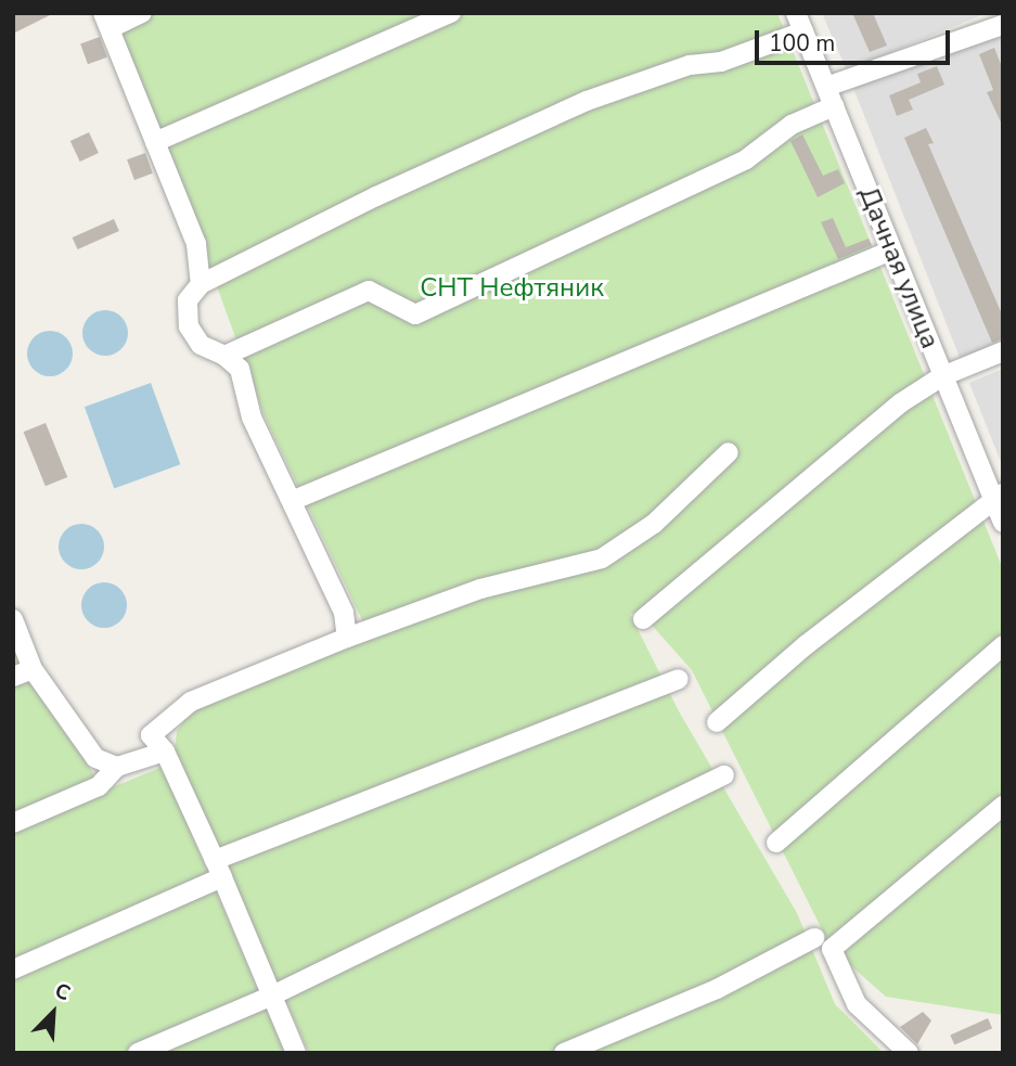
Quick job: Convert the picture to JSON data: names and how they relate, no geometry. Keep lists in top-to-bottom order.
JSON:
{
  "streets": {
    "street": ["Дачная улица"]
  },
  "parks": ["СНТ Нефтяник"],
  "scale_bar": "100 m",
  "north": "top right"
}
